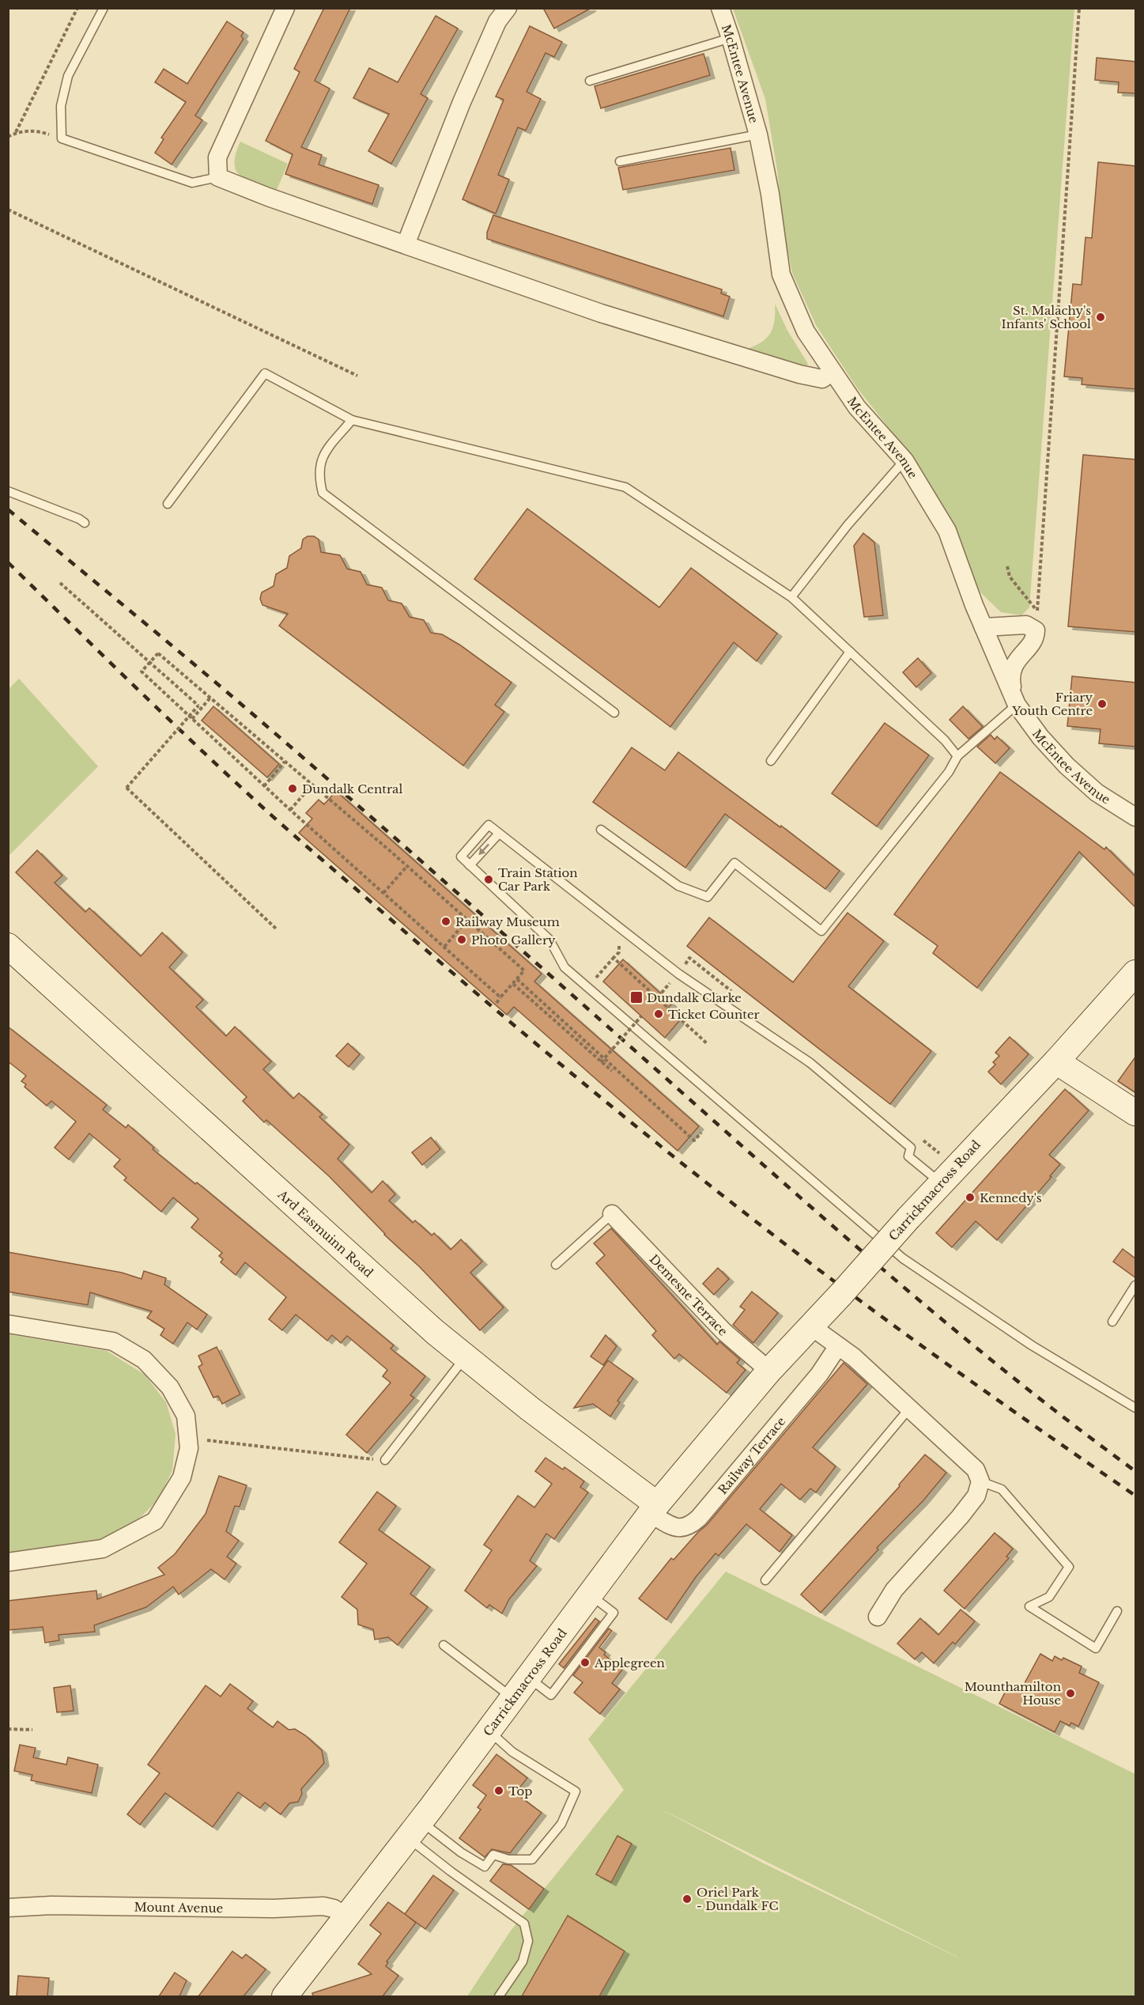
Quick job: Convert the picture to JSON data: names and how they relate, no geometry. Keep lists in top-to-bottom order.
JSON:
{
  "streets": {
    "main road": ["Carrickmacross Road", "Ard Easmuinn Road"],
    "street": [
      "McEntee Avenue",
      "Demesne Terrace",
      "Railway Terrace",
      "Mount Avenue"
    ]
  },
  "crossings": [
    ["Carrickmacross Road", "Ard Easmuinn Road"],
    ["Carrickmacross Road", "Demesne Terrace"],
    ["Carrickmacross Road", "Railway Terrace"],
    ["Carrickmacross Road", "Mount Avenue"],
    ["Ard Easmuinn Road", "Railway Terrace"]
  ],
  "places": {
    "other": [
      "St. Malachy's Infants' School",
      "Friary Youth Centre",
      "Dundalk Central",
      "Train Station Car Park",
      "Railway Museum",
      "Photo Gallery",
      "Ticket Counter",
      "Kennedy's",
      "Applegreen",
      "Mounthamilton House",
      "Top",
      "Oriel Park - Dundalk FC"
    ],
    "transit": ["Dundalk Clarke"]
  }
}
